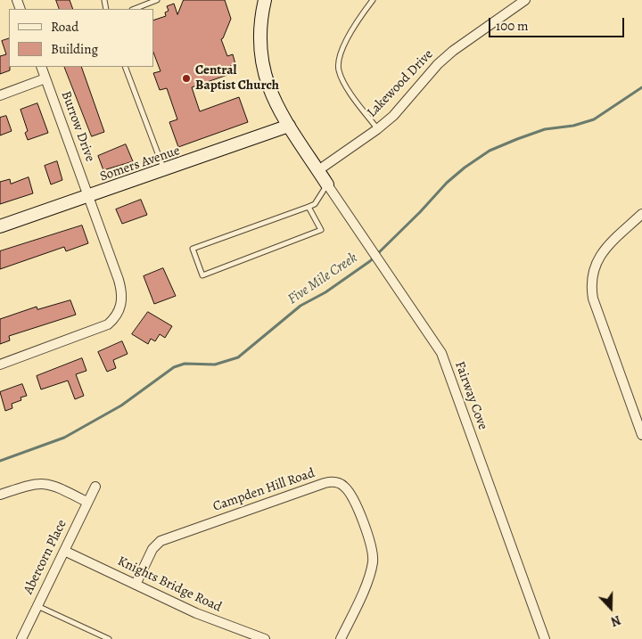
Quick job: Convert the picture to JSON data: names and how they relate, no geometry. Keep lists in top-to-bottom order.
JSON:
{
  "streets": {
    "street": [
      "Lakewood Drive",
      "Burrow Drive",
      "Somers Avenue",
      "Fairway Cove",
      "Campden Hill Road",
      "Abercorn Place",
      "Knights Bridge Road"
    ]
  },
  "crossings": [
    ["Burrow Drive", "Somers Avenue"],
    ["Campden Hill Road", "Knights Bridge Road"],
    ["Abercorn Place", "Knights Bridge Road"]
  ],
  "water": ["Five Mile Creek"],
  "places": ["Central Baptist Church"],
  "legend": ["Road", "Building"],
  "scale_bar": "100 m",
  "north": "bottom"
}
